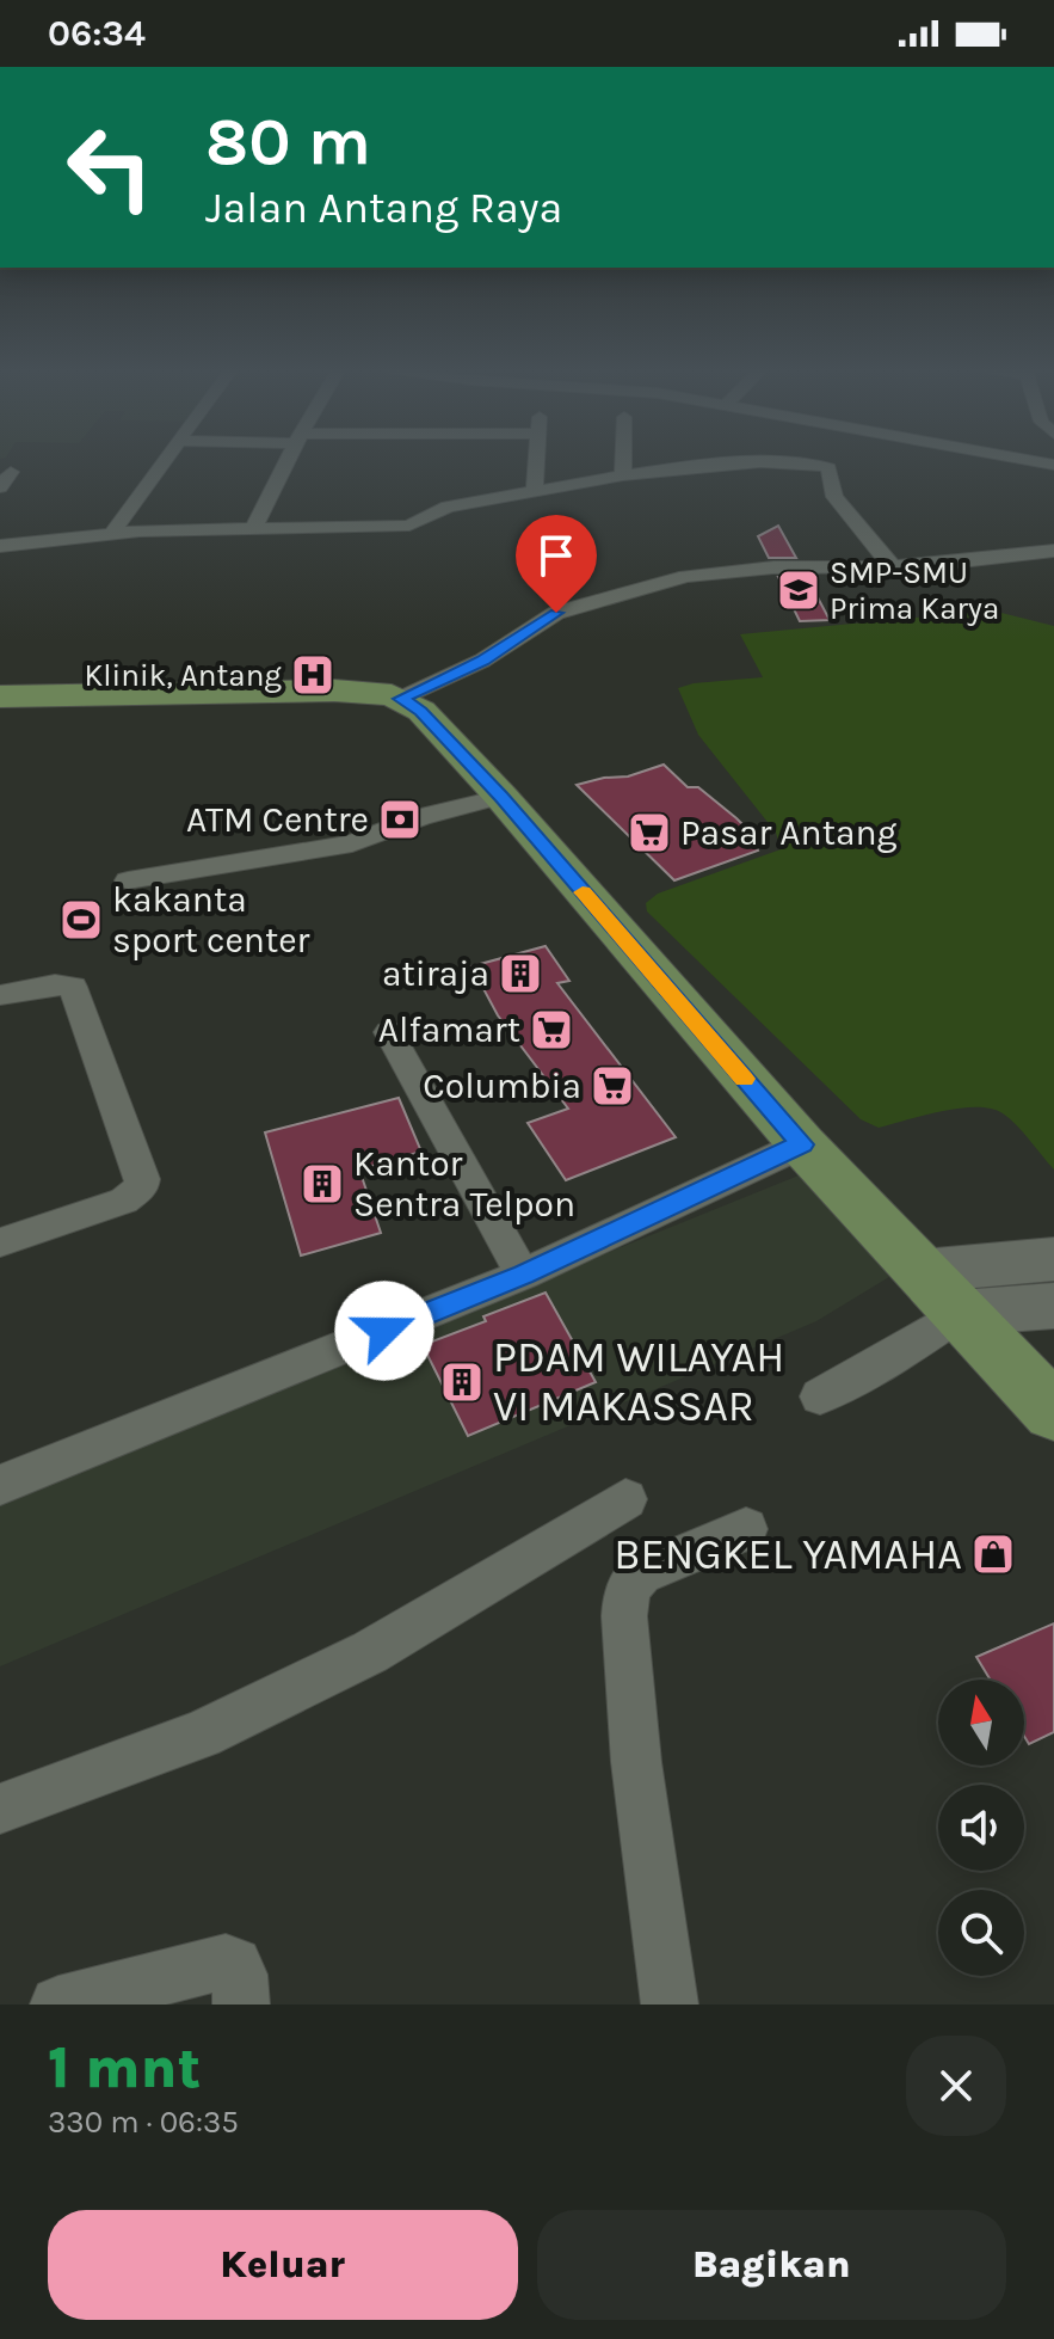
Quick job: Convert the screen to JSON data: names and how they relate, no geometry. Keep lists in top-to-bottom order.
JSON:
{
  "places": {
    "school or university": ["SMP-SMU Prima Karya"],
    "hospital": ["Klinik, Antang"],
    "bank": ["ATM Centre"],
    "supermarket": ["Pasar Antang", "Alfamart", "Columbia"],
    "sports": ["kakanta sport center"],
    "building": ["atiraja", "Kantor Sentra Telpon", "PDAM WILAYAH VI MAKASSAR"],
    "shop": ["BENGKEL YAMAHA"]
  },
  "north": "top",
  "page": {
    "status": "06:34",
    "turn": ["80 m", "Jalan Antang Raya"],
    "heading": ["1 mnt", "330 m · 06:35"],
    "buttons": ["Keluar", "Bagikan"]
  }
}
